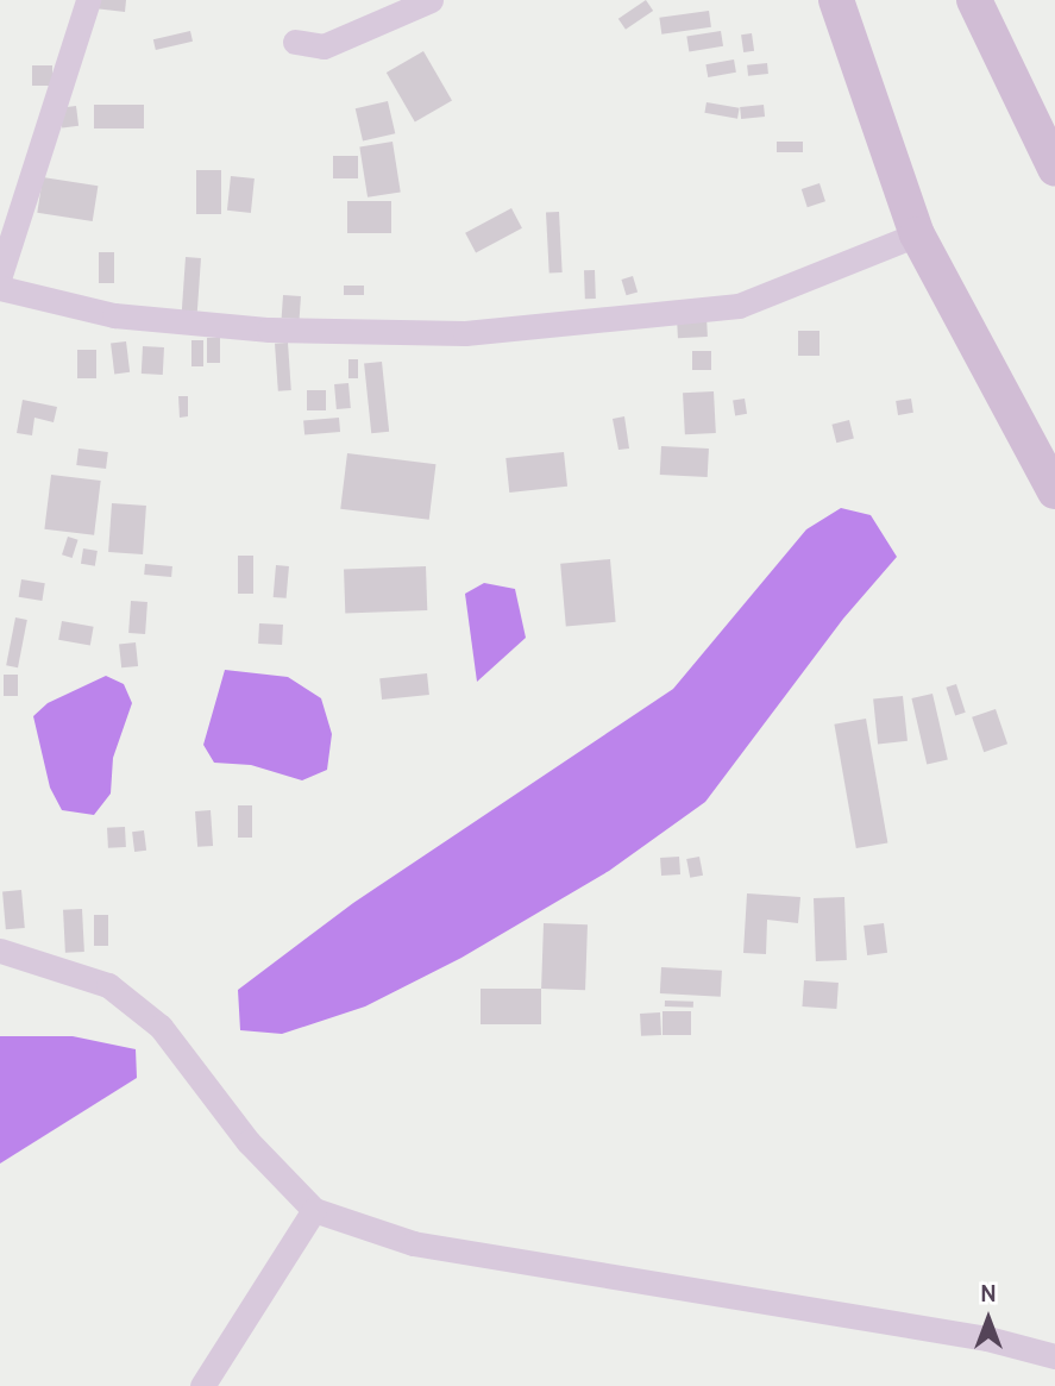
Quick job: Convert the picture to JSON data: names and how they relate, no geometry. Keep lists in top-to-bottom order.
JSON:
{
  "north": "top"
}
